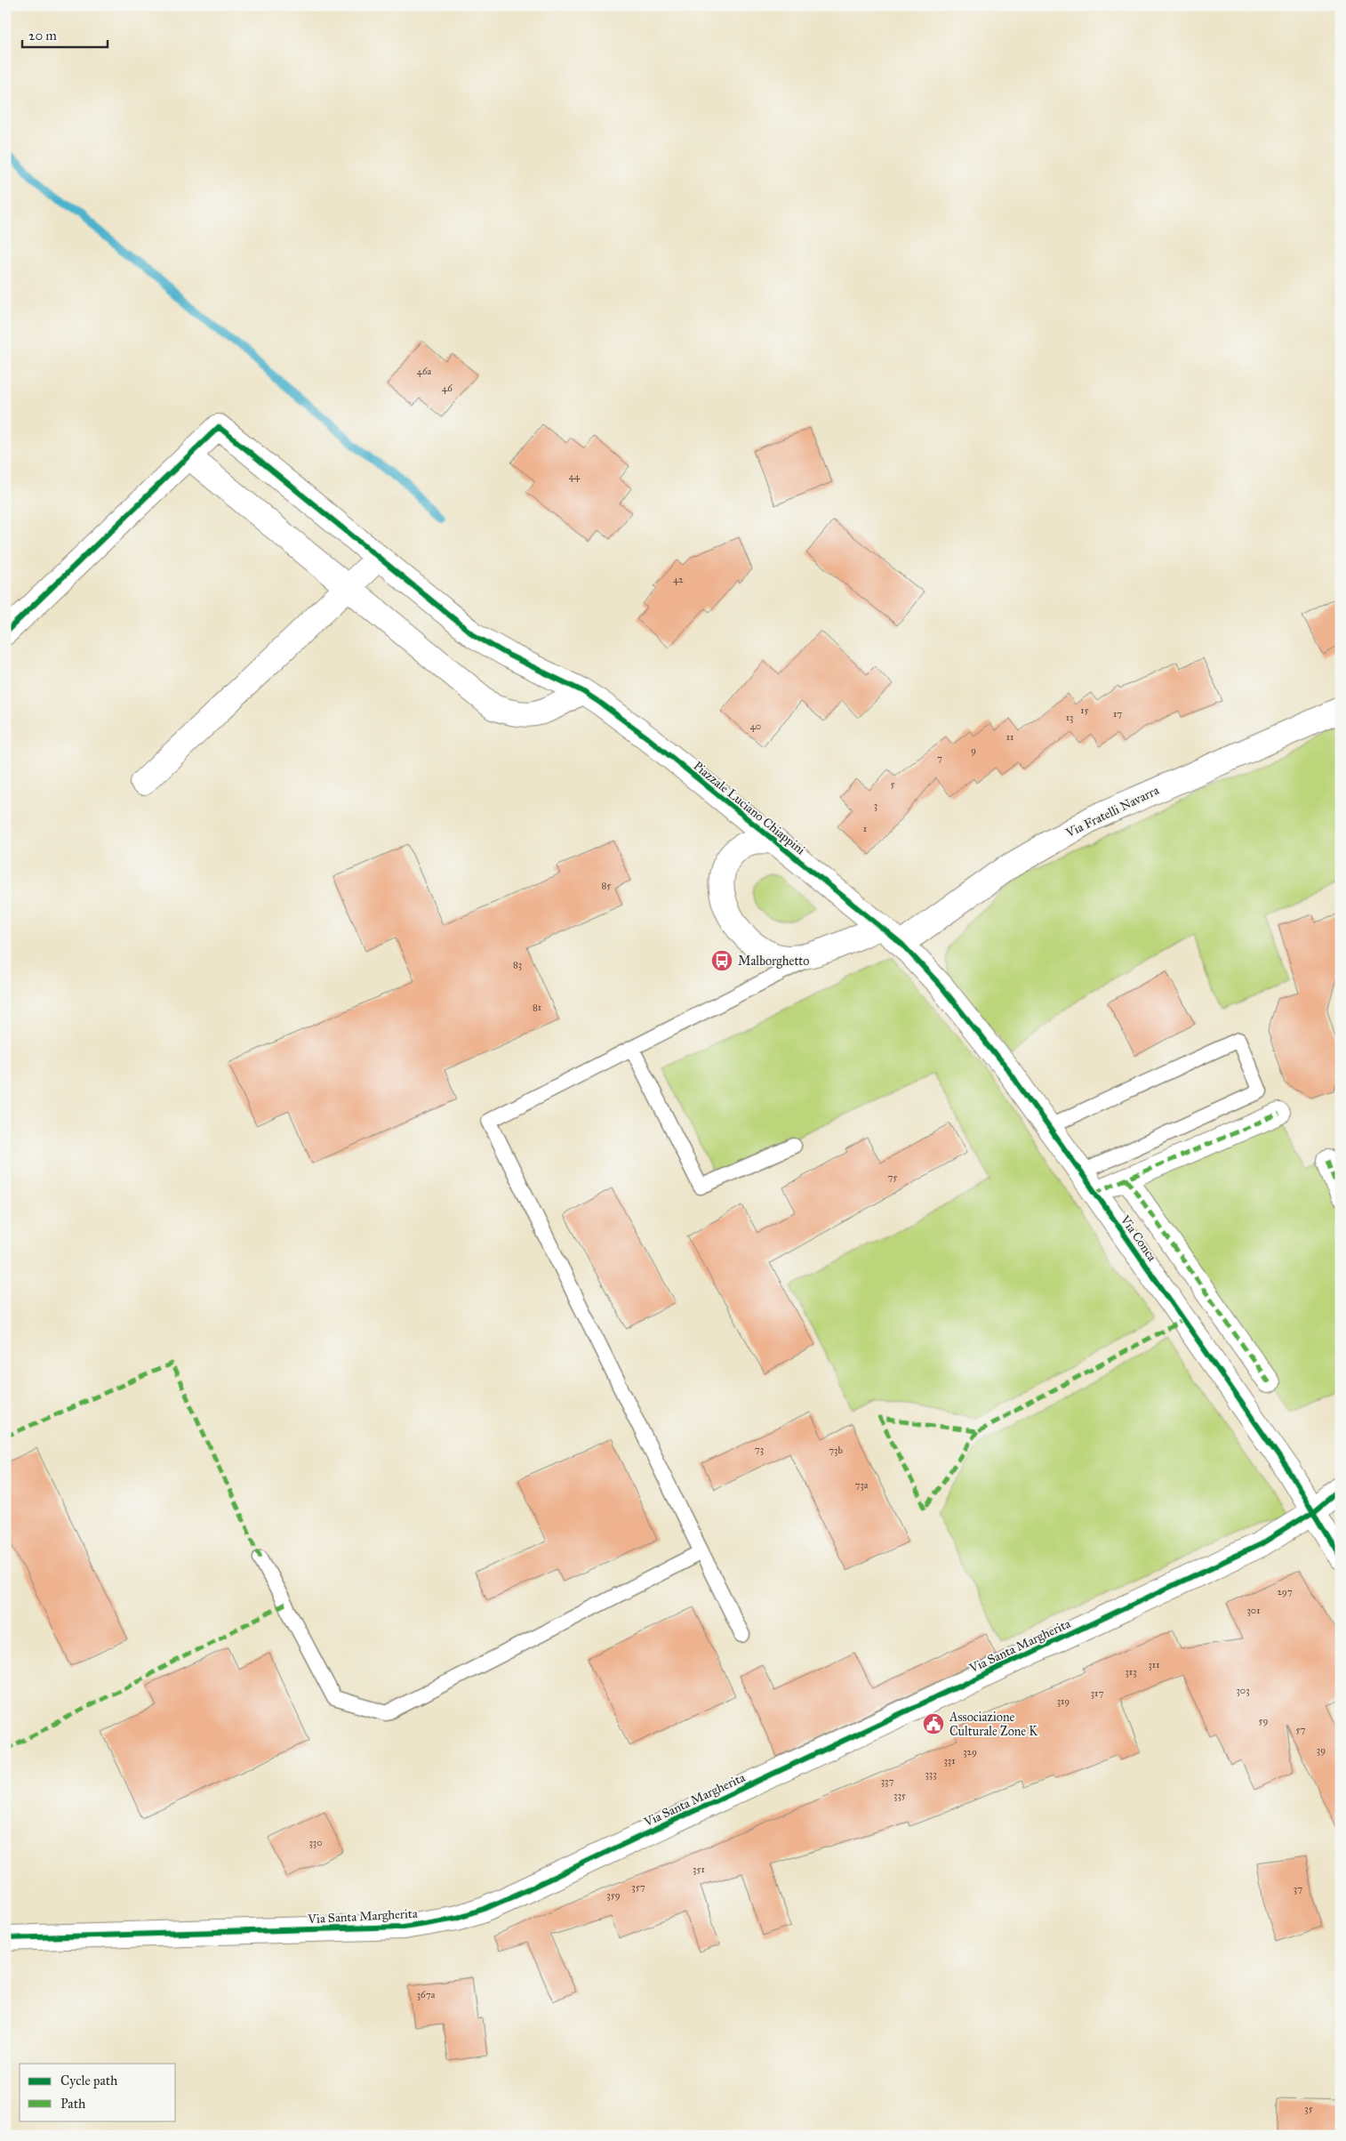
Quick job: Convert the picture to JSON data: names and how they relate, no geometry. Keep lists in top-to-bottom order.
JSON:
{
  "streets": {
    "street": [
      "Piazzale Luciano Chiappini",
      "Via Fratelli Navarra",
      "Via Conca",
      "Via Santa Margherita"
    ]
  },
  "crossings": [
    ["Piazzale Luciano Chiappini", "Via Fratelli Navarra"],
    ["Piazzale Luciano Chiappini", "Via Conca"],
    ["Via Fratelli Navarra", "Via Conca"],
    ["Via Conca", "Via Santa Margherita"]
  ],
  "places": {
    "bus stop": ["Malborghetto"],
    "public building": ["Associazione Culturale Zone K"]
  },
  "house_numbers": [
    "46a",
    "46",
    "44",
    "42",
    "15",
    "17",
    "13",
    "40",
    "11",
    "9",
    "7",
    "5",
    "3",
    "1",
    "85",
    "83",
    "81",
    "75",
    "73",
    "73b",
    "73a",
    "297",
    "301",
    "311",
    "313",
    "303",
    "317",
    "319",
    "59",
    "57",
    "39",
    "329",
    "331",
    "333",
    "337",
    "335",
    "330",
    "351",
    "357",
    "37",
    "359",
    "367a",
    "35"
  ],
  "legend": ["Cycle path", "Path"],
  "scale_bar": "20 m"
}
